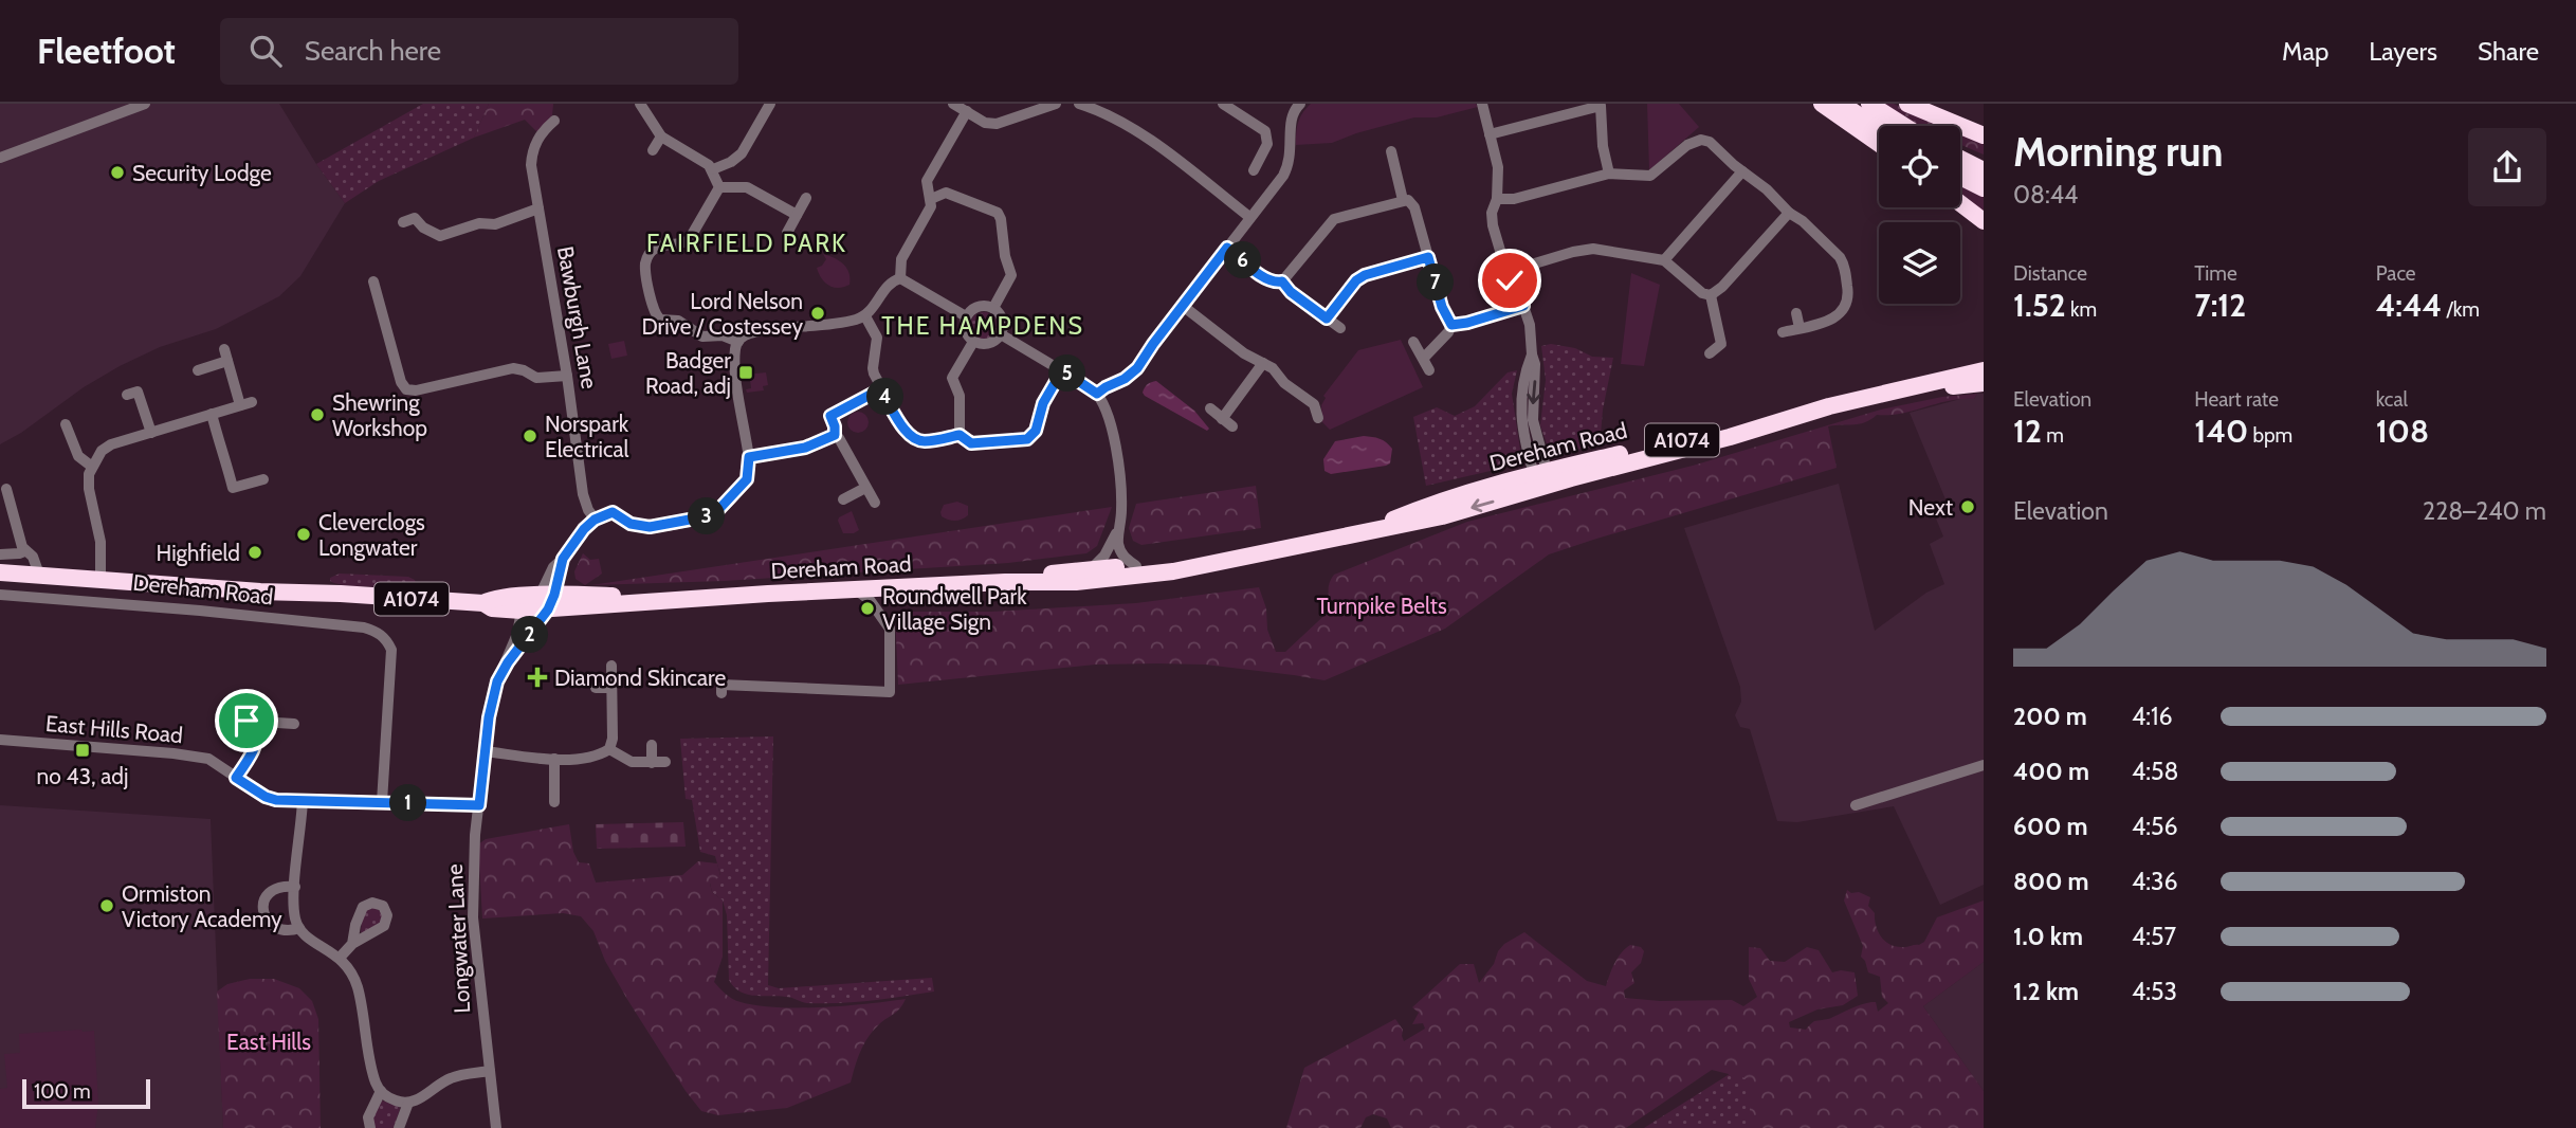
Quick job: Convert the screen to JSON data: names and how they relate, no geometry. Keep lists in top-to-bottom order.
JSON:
{
  "streets": {
    "highway": ["A1074", "Dereham Road"],
    "street": ["Bawburgh Lane", "East Hills Road", "Longwater Lane"]
  },
  "crossings": [
    ["Dereham Road", "East Hills Road"],
    ["Dereham Road", "Longwater Lane"],
    ["East Hills Road", "Longwater Lane"]
  ],
  "districts": ["FAIRFIELD PARK", "THE HAMPDENS"],
  "parks": ["Turnpike Belts", "East Hills"],
  "places": {
    "other": [
      "Security Lodge",
      "Lord Nelson Drive / Costessey",
      "Shewring Workshop",
      "Norspark Electrical",
      "Next",
      "Cleverclogs Longwater",
      "Highfield",
      "Roundwell Park Village Sign",
      "Ormiston Victory Academy"
    ],
    "transit": ["Badger Road, adj", "no 43, adj"],
    "health": ["Diamond Skincare"]
  },
  "scale_bar": "100 m",
  "page": {
    "header": "Fleetfoot",
    "search": "Search here",
    "nav": ["Map", "Layers", "Share"],
    "heading": ["Morning run", "08:44"],
    "stats": [
      ["Distance", "1.52 km"],
      ["Time", "7:12"],
      ["Pace", "4:44 /km"],
      ["Elevation", "12 m"],
      ["Heart rate", "140 bpm"],
      ["kcal", "108"]
    ],
    "pins": [
      "6",
      "7",
      "5",
      "4",
      "3",
      "2",
      "1"
    ],
    "chart": ["Elevation", "228–240 m"],
    "list": [
      {
        "name": "200 m",
        "note": "4:16"
      },
      {
        "name": "400 m",
        "note": "4:58"
      },
      {
        "name": "600 m",
        "note": "4:56"
      },
      {
        "name": "800 m",
        "note": "4:36"
      },
      {
        "name": "1.0 km",
        "note": "4:57"
      },
      {
        "name": "1.2 km",
        "note": "4:53"
      }
    ],
    "scale": "100 m"
  }
}
